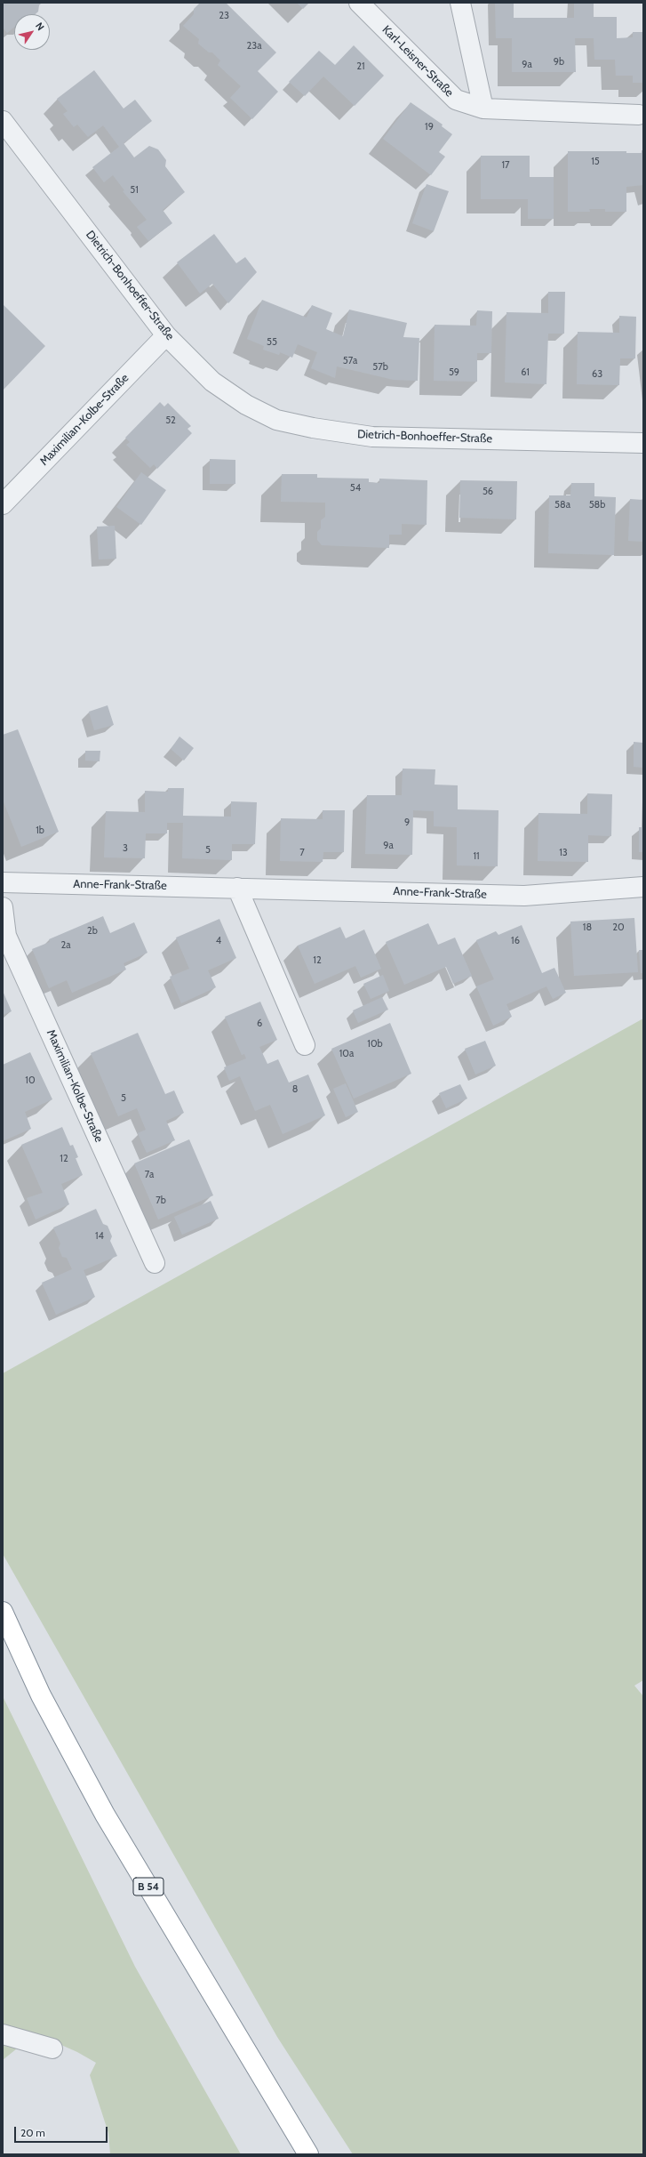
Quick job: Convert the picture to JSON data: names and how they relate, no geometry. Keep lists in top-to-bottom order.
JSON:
{
  "streets": {
    "highway": ["B 54"],
    "street": [
      "Karl-Leisner-Straße",
      "Dietrich-Bonhoeffer-Straße",
      "Maximilian-Kolbe-Straße",
      "Anne-Frank-Straße"
    ]
  },
  "crossings": [
    ["Dietrich-Bonhoeffer-Straße", "Maximilian-Kolbe-Straße"]
  ],
  "house_numbers": [
    "23",
    "23a",
    "9b",
    "9a",
    "21",
    "19",
    "15",
    "17",
    "51",
    "55",
    "57a",
    "57b",
    "59",
    "61",
    "63",
    "52",
    "54",
    "56",
    "58a",
    "58b",
    "9",
    "1b",
    "9a",
    "3",
    "5",
    "7",
    "13",
    "11",
    "18",
    "20",
    "2b",
    "4",
    "16",
    "2a",
    "12",
    "6",
    "10b",
    "10a",
    "10",
    "8",
    "5",
    "12",
    "7a",
    "7b",
    "14"
  ],
  "scale_bar": "20 m",
  "north": "top right"
}
